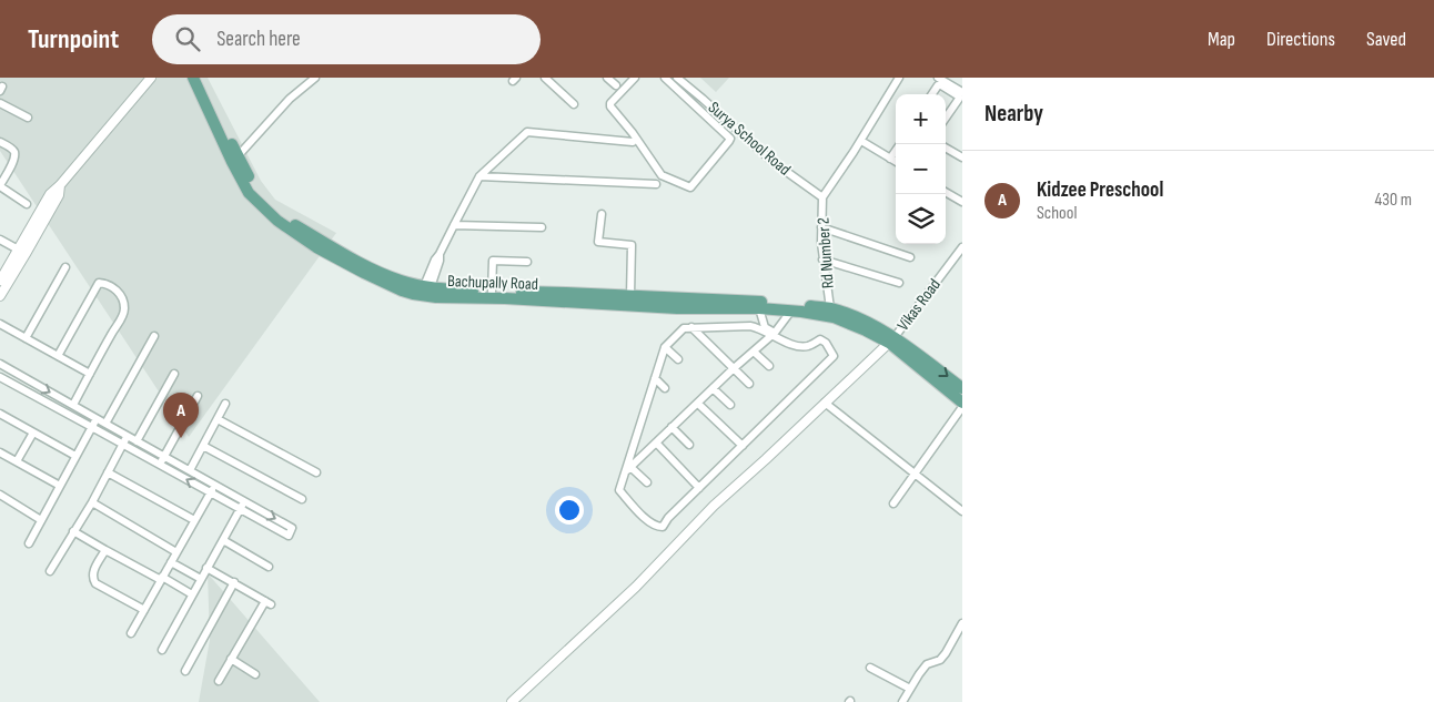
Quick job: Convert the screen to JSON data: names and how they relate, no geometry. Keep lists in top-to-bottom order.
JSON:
{
  "streets": {
    "main road": ["Bachupally Road"],
    "street": ["Surya School Road", "Rd Number 2", "Vikas Road"]
  },
  "crossings": [
    ["Surya School Road", "Rd Number 2"],
    ["Rd Number 2", "Bachupally Road"],
    ["Bachupally Road", "Vikas Road"]
  ],
  "page": {
    "header": "Turnpoint",
    "search": "Search here",
    "nav": ["Map", "Directions", "Saved"],
    "heading": "Nearby",
    "map_buttons": ["+", "−"],
    "list": [
      {
        "mark": "A",
        "name": "Kidzee Preschool",
        "note": "School",
        "value": "430 m"
      }
    ],
    "pins": "A"
  }
}
